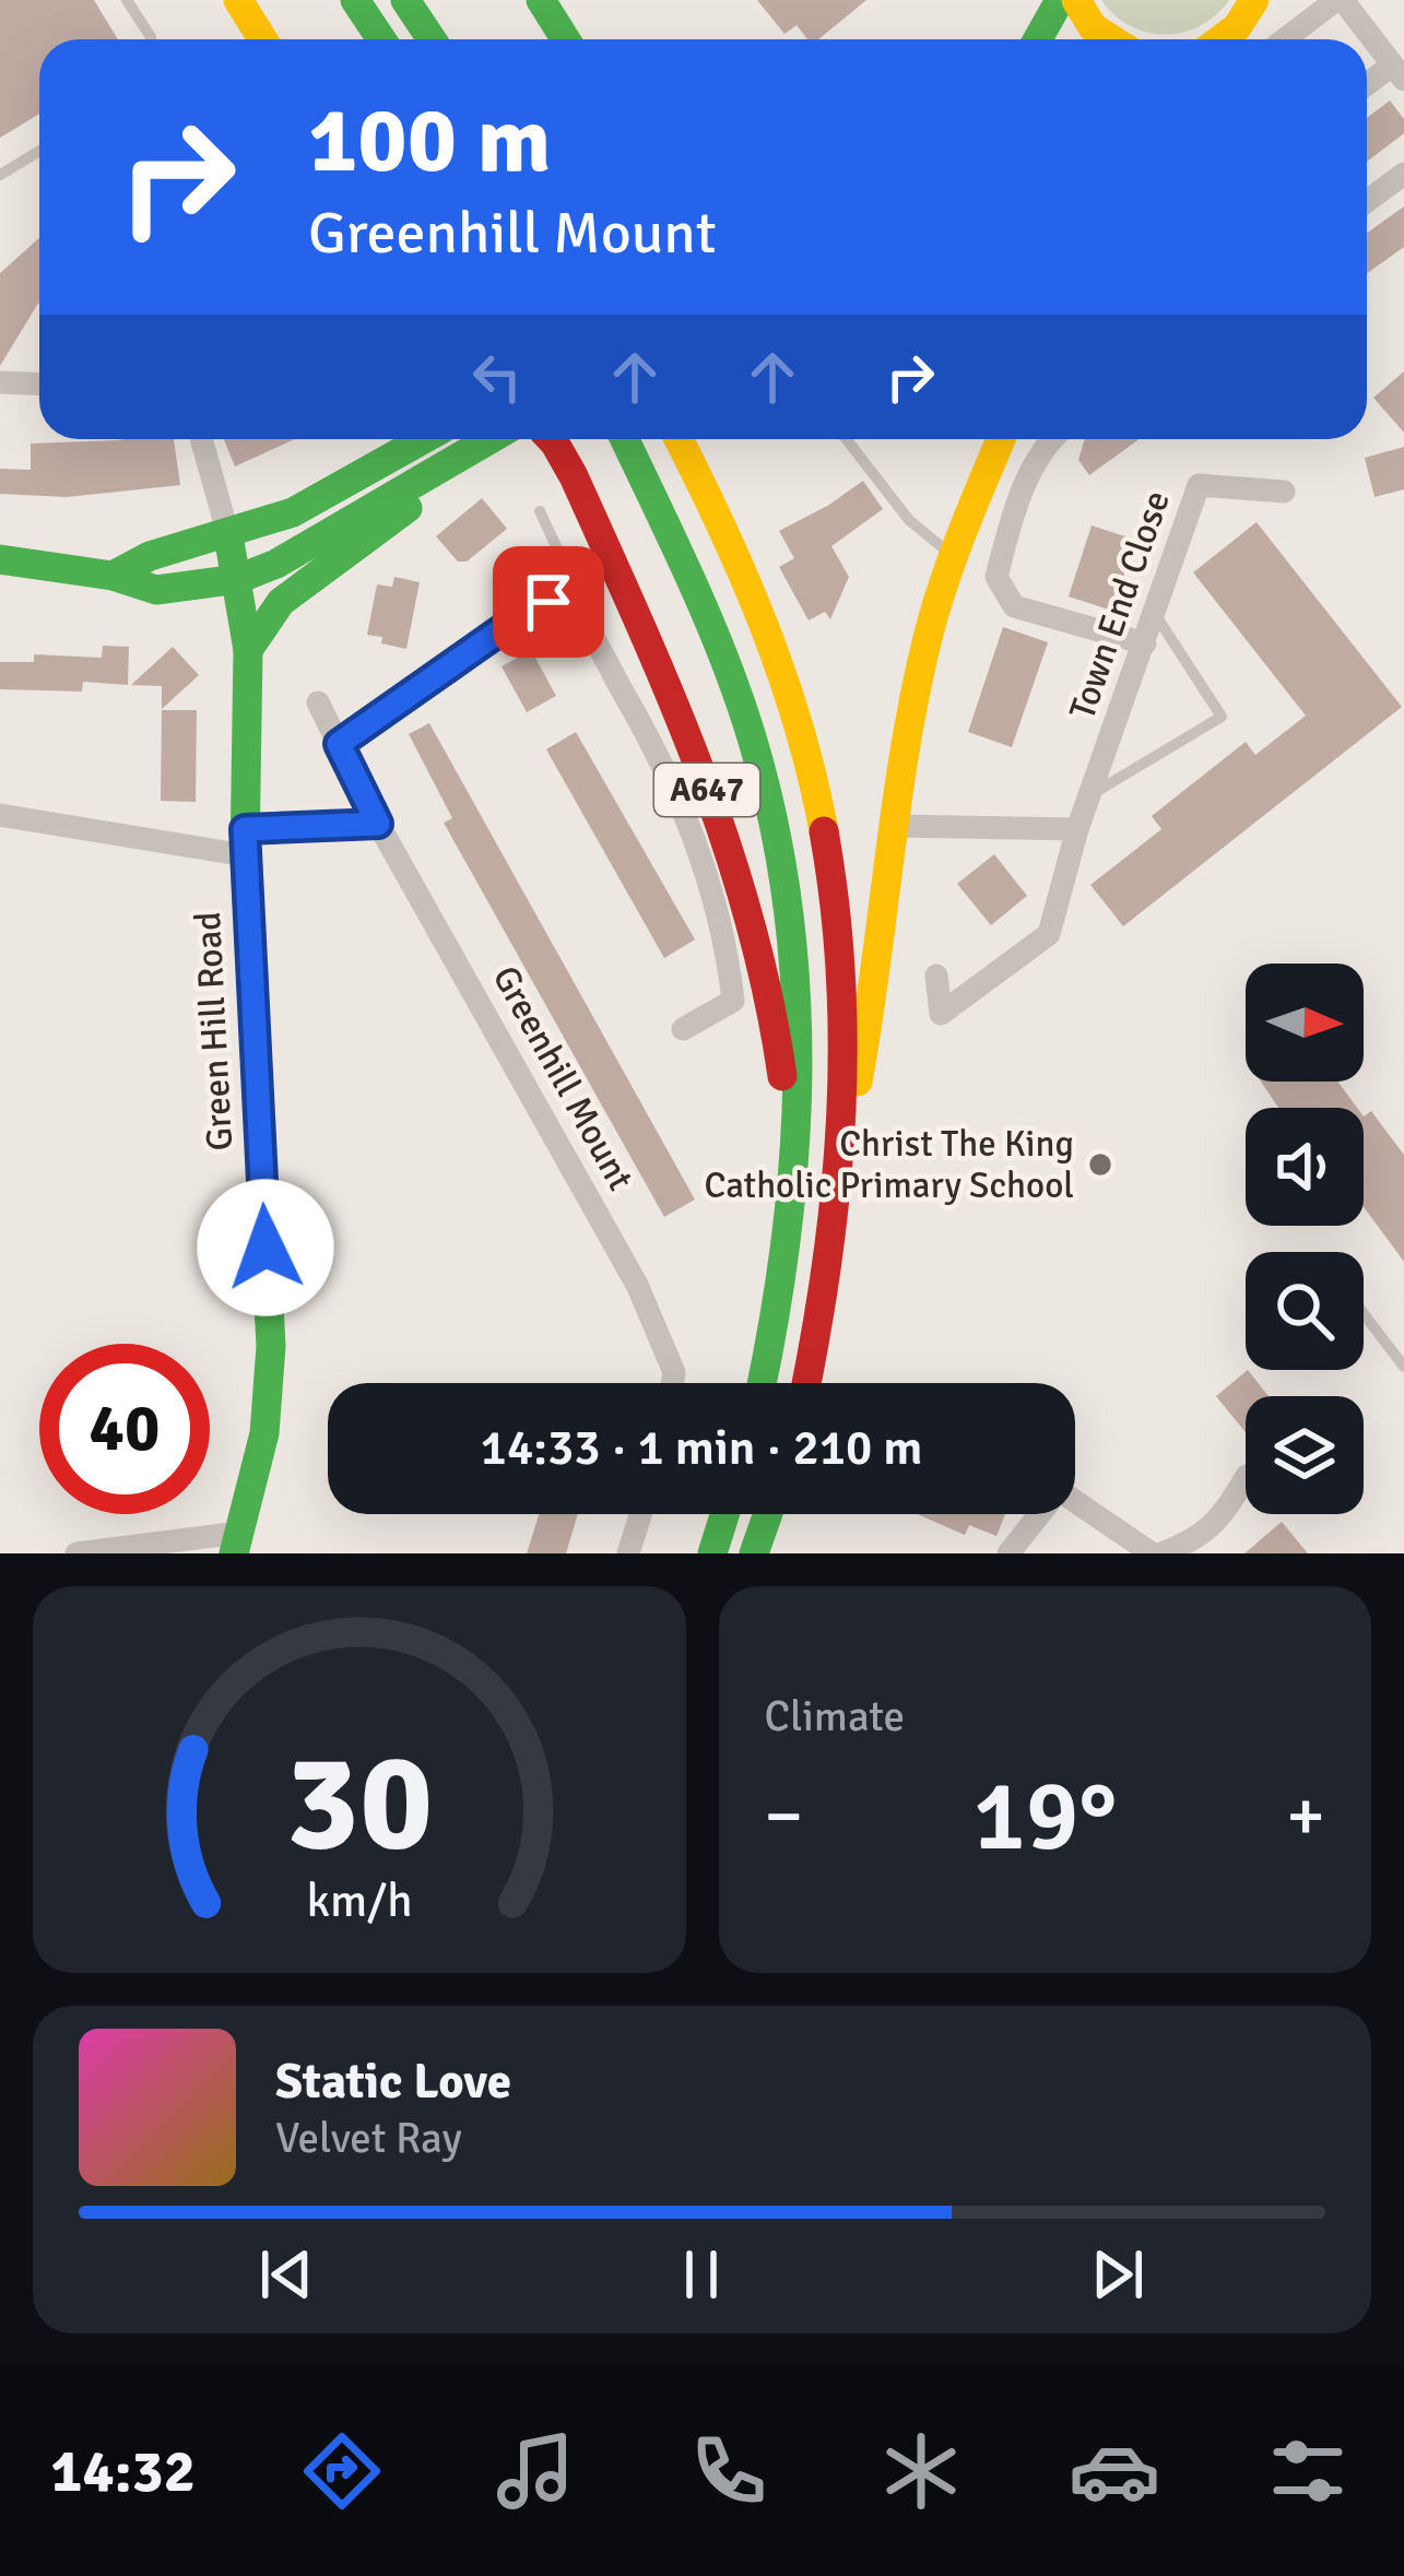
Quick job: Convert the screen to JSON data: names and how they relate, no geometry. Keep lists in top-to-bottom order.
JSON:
{
  "streets": {
    "main road": ["A647", "Green Hill Road"],
    "street": ["Town End Close", "Greenhill Mount"]
  },
  "places": ["Christ The King Catholic Primary School"],
  "north": "right",
  "page": {
    "turn": ["100 m", "Greenhill Mount"],
    "limit": "40",
    "trip": "14:33 · 1 min · 210 m",
    "tile": "Climate",
    "heat": ["−", "19°", "+"],
    "song": ["Static Love", "Velvet Ray"],
    "tabs": "14:32",
    "gauge": ["30", "km/h"]
  }
}
